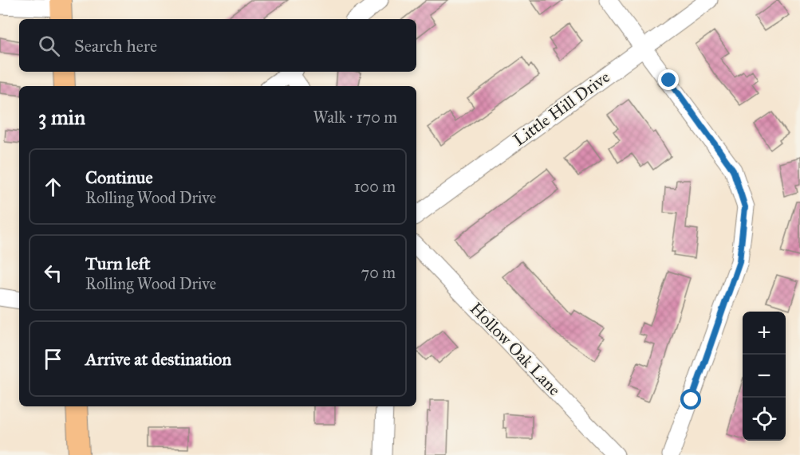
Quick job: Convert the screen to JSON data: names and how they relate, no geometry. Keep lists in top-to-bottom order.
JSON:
{
  "streets": {
    "street": ["Little Hill Drive", "Hollow Oak Lane"]
  },
  "page": {
    "search": "Search here",
    "heading": ["3 min", "Walk · 170 m"],
    "list": [
      ["Continue", "Rolling Wood Drive", "100 m"],
      ["Turn left", "Rolling Wood Drive", "70 m"],
      "Arrive at destination"
    ],
    "map_buttons": ["+", "−"]
  }
}
